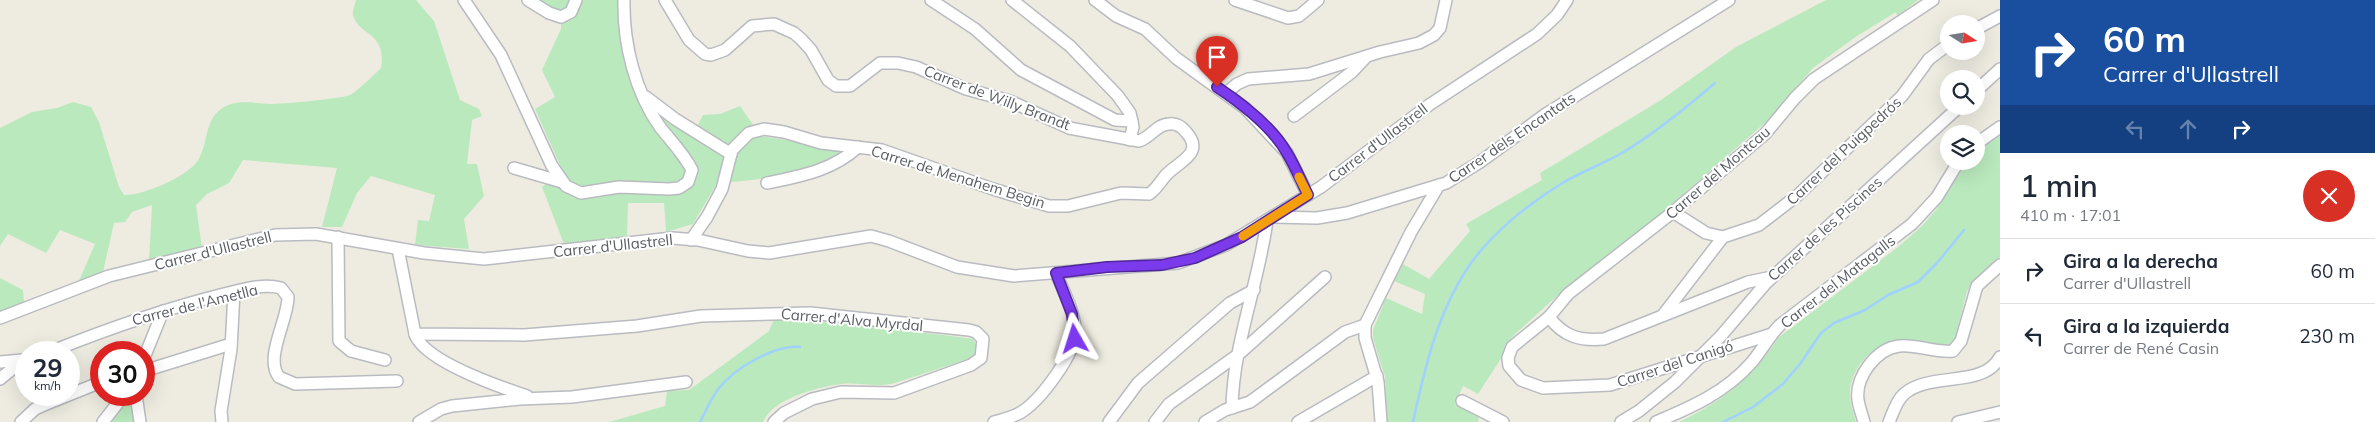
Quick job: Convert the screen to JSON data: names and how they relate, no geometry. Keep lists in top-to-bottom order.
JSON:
{
  "streets": {
    "street": [
      "Carrer de Willy Brandt",
      "Carrer dels Encantats",
      "Carrer d'Ullastrell",
      "Carrer del Puigpedrós",
      "Carrer del Montcau",
      "Carrer de Menahem Begin",
      "Carrer de les Piscines",
      "Carrer del Matagalls",
      "Carrer de l'Ametlla",
      "Carrer d'Alva Myrdal",
      "Carrer del Canigó"
    ]
  },
  "crossings": [
    ["Carrer de Willy Brandt", "Carrer de Menahem Begin"],
    ["Carrer dels Encantats", "Carrer d'Ullastrell"],
    ["Carrer d'Ullastrell", "Carrer de Menahem Begin"],
    ["Carrer del Montcau", "Carrer del Canigó"],
    ["Carrer de les Piscines", "Carrer del Canigó"],
    ["Carrer del Matagalls", "Carrer del Canigó"]
  ],
  "north": "right",
  "page": {
    "turn": ["60 m", "Carrer d'Ullastrell"],
    "heading": ["1 min", "410 m · 17:01"],
    "list": [
      {
        "name": "Gira a la derecha",
        "note": "Carrer d'Ullastrell",
        "value": "60 m"
      },
      {
        "name": "Gira a la izquierda",
        "note": "Carrer de René Casin",
        "value": "230 m"
      }
    ],
    "speed": "29 km/h",
    "limit": "30"
  }
}
